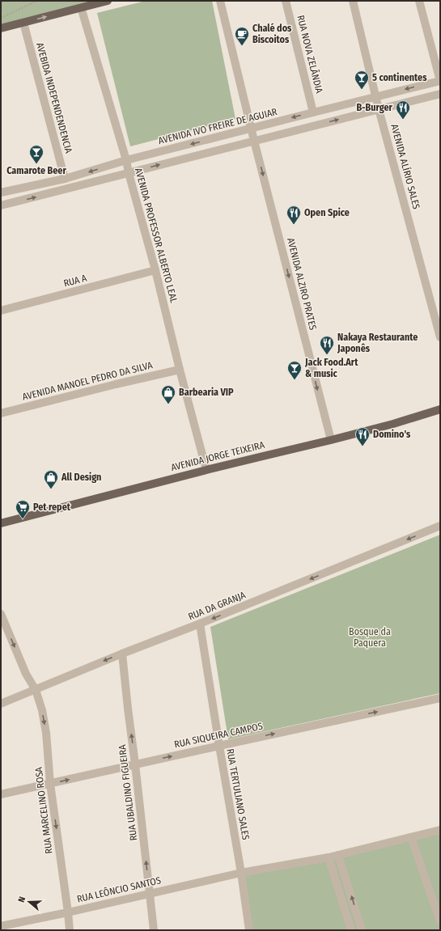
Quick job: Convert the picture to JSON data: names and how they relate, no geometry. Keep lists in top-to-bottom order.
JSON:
{
  "streets": {
    "main road": ["AVENIDA JORGE TEIXEIRA"],
    "street": [
      "RUA NOVA ZELÂNDIA",
      "AVEBIDA INDEPENDENDENCIA",
      "AVENIDA IVO FREIRE DE AGUIAR",
      "AVENIDA ALÍRIO SALES",
      "AVENIDA PROFESSOR ALBERTO LEAL",
      "RUA A",
      "AVENIDA ALZIRO PRATES",
      "AVENIDA MANOEL PEDRO DA SILVA",
      "RUA DA GRANJA",
      "RUA SIQUEIRA CAMPOS",
      "RUA UBALDINO FIGUEIRA",
      "RUA TERTULIANO SALES",
      "RUA MARCELINO ROSA",
      "RUA LEÔNCIO SANTOS"
    ]
  },
  "crossings": [
    ["RUA NOVA ZELÂNDIA", "AVENIDA IVO FREIRE DE AGUIAR"],
    ["AVEBIDA INDEPENDENDENCIA", "AVENIDA IVO FREIRE DE AGUIAR"],
    ["AVENIDA IVO FREIRE DE AGUIAR", "AVENIDA ALÍRIO SALES"],
    ["AVENIDA IVO FREIRE DE AGUIAR", "AVENIDA PROFESSOR ALBERTO LEAL"],
    ["AVENIDA IVO FREIRE DE AGUIAR", "AVENIDA ALZIRO PRATES"],
    ["AVENIDA PROFESSOR ALBERTO LEAL", "RUA A"],
    ["AVENIDA PROFESSOR ALBERTO LEAL", "AVENIDA MANOEL PEDRO DA SILVA"],
    ["AVENIDA PROFESSOR ALBERTO LEAL", "AVENIDA JORGE TEIXEIRA"],
    ["AVENIDA ALZIRO PRATES", "AVENIDA JORGE TEIXEIRA"],
    ["RUA DA GRANJA", "RUA UBALDINO FIGUEIRA"],
    ["RUA DA GRANJA", "RUA TERTULIANO SALES"],
    ["RUA DA GRANJA", "RUA MARCELINO ROSA"],
    ["RUA SIQUEIRA CAMPOS", "RUA UBALDINO FIGUEIRA"],
    ["RUA SIQUEIRA CAMPOS", "RUA TERTULIANO SALES"],
    ["RUA SIQUEIRA CAMPOS", "RUA MARCELINO ROSA"],
    ["RUA UBALDINO FIGUEIRA", "RUA LEÔNCIO SANTOS"],
    ["RUA TERTULIANO SALES", "RUA LEÔNCIO SANTOS"],
    ["RUA MARCELINO ROSA", "RUA LEÔNCIO SANTOS"]
  ],
  "one_way": [
    "AVENIDA ALZIRO PRATES",
    "RUA DA GRANJA",
    "RUA SIQUEIRA CAMPOS",
    "RUA UBALDINO FIGUEIRA",
    "RUA MARCELINO ROSA"
  ],
  "parks": ["Bosque da Paquera"],
  "places": {
    "cafe": ["Chalé dos Biscoitos"],
    "bar": ["5 continentes", "Camarote Beer", "Jack Food.Art & music"],
    "restaurant": [
      "B-Burger",
      "Open Spice",
      "Nakaya Restaurante Japonês",
      "Domino's"
    ],
    "shop": ["Barbearia VIP", "All Design"],
    "supermarket": ["Pet repet"]
  },
  "north": "left"
}
